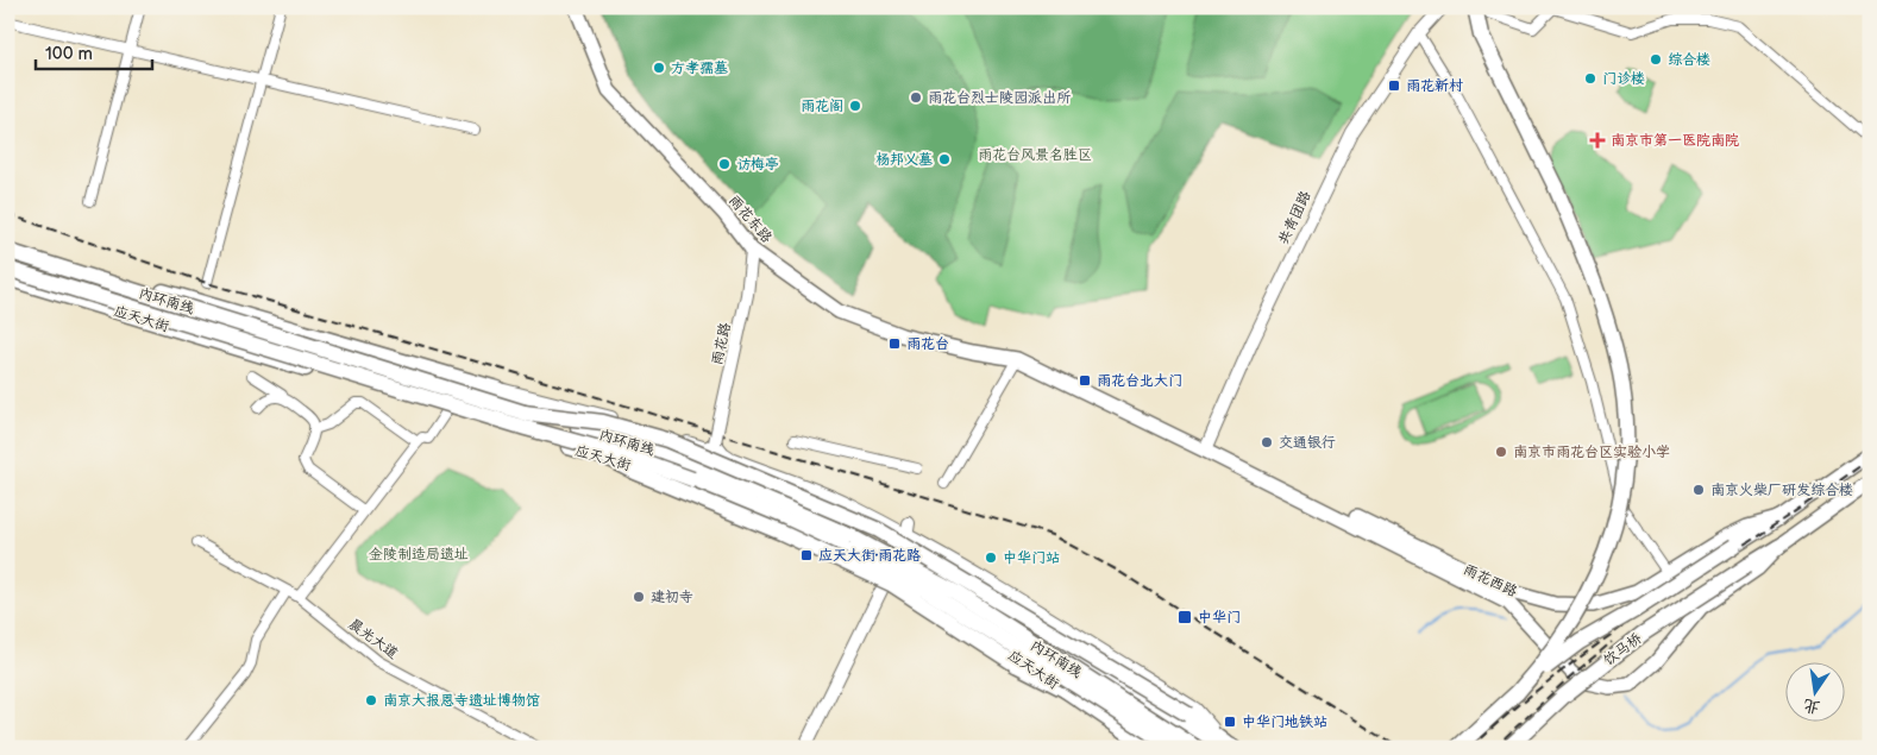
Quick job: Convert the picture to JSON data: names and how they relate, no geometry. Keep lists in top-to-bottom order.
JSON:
{
  "streets": {
    "main road": [
      "雨花东路",
      "内环南线",
      "应天大街",
      "雨花西路",
      "饮马桥"
    ],
    "street": ["共青团路", "雨花路", "晨光大道"]
  },
  "crossings": [
    ["共青团路", "雨花西路"],
    ["雨花东路", "雨花路"],
    ["雨花东路", "雨花西路"],
    ["应天大街", "雨花路"],
    ["雨花西路", "饮马桥"]
  ],
  "parks": ["雨花台风景名胜区", "金陵制造局遗址"],
  "places": {
    "other": [
      "综合楼",
      "方孝孺墓",
      "门诊楼",
      "雨花台烈士陵园派出所",
      "雨花阁",
      "杨邦乂墓",
      "访梅亭",
      "交通银行",
      "南京市雨花台区实验小学",
      "南京火柴厂研发综合楼",
      "中华门站",
      "建初寺",
      "南京大报恩寺遗址博物馆"
    ],
    "transit": [
      "雨花新村",
      "雨花台",
      "雨花台北大门",
      "应天大街·雨花路",
      "中华门",
      "中华门地铁站"
    ],
    "health": ["南京市第一医院南院"]
  },
  "scale_bar": "100 m",
  "north": "bottom"
}
